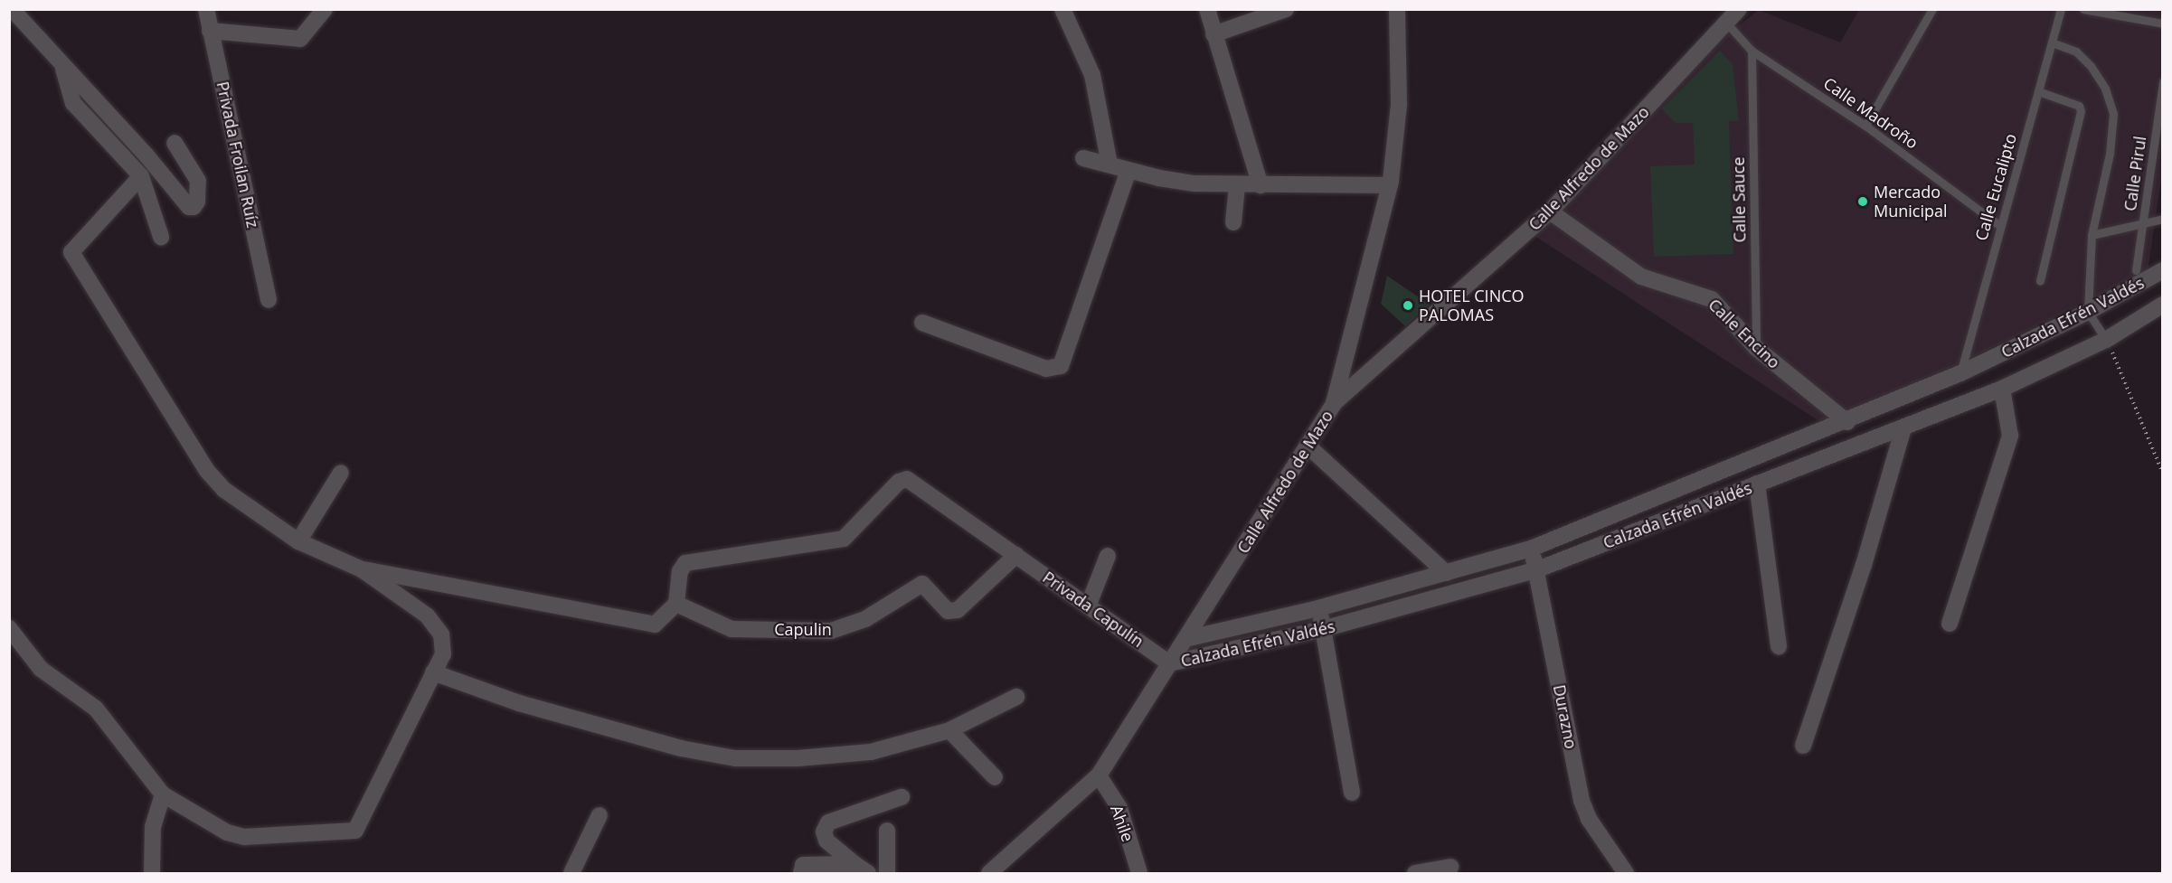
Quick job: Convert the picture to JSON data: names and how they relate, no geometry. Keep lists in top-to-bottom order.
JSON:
{
  "streets": {
    "street": [
      "Privada Froilan Ruíz",
      "Calle Alfredo de Mazo",
      "Calzada Efrén Valdés",
      "Calle Encino",
      "Privada Capulín",
      "Capulin",
      "Durazno",
      "Ahile"
    ],
    "lane": [
      "Calle Madroño",
      "Calle Pirul",
      "Calle Eucalipto",
      "Calle Sauce"
    ]
  },
  "crossings": [
    ["Calle Madroño", "Calle Alfredo de Mazo"],
    ["Calle Madroño", "Calle Eucalipto"],
    ["Calle Madroño", "Calle Sauce"],
    ["Calle Alfredo de Mazo", "Calzada Efrén Valdés"],
    ["Calle Alfredo de Mazo", "Calle Encino"],
    ["Calle Alfredo de Mazo", "Privada Capulín"],
    ["Calle Alfredo de Mazo", "Ahile"],
    ["Calle Eucalipto", "Calzada Efrén Valdés"],
    ["Calle Sauce", "Calle Encino"],
    ["Calzada Efrén Valdés", "Calle Encino"],
    ["Calzada Efrén Valdés", "Privada Capulín"],
    ["Calzada Efrén Valdés", "Durazno"],
    ["Privada Capulín", "Capulin"]
  ],
  "places": ["Mercado Municipal", "HOTEL CINCO PALOMAS"]
}
